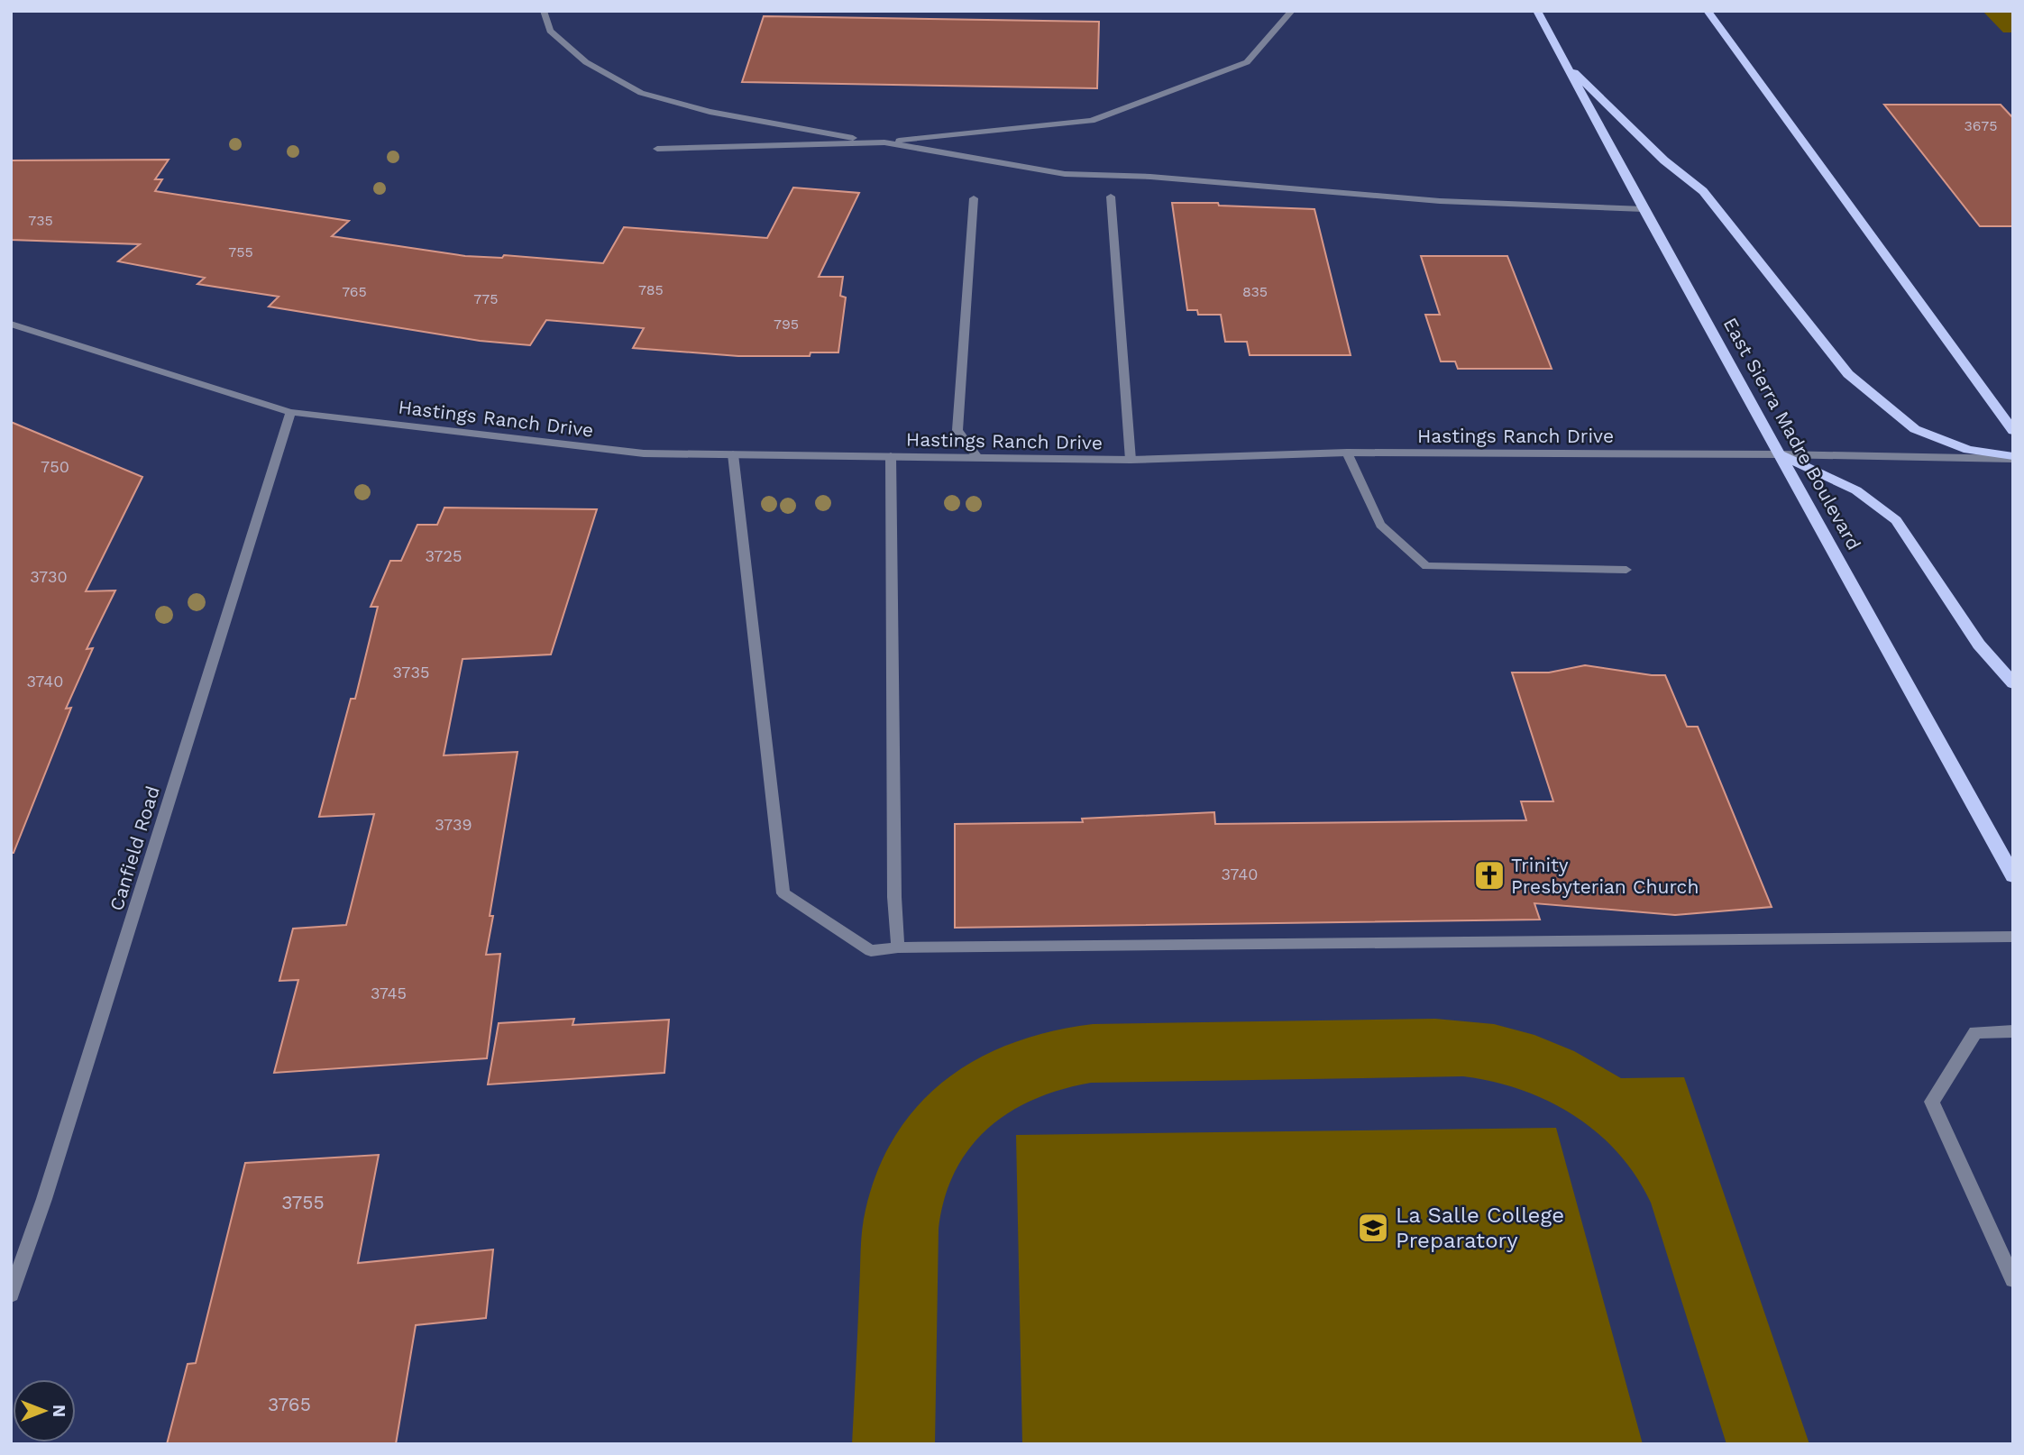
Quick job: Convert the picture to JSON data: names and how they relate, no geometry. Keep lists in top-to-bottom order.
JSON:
{
  "streets": {
    "main road": ["East Sierra Madre Boulevard"],
    "street": ["Hastings Ranch Drive", "Canfield Road"]
  },
  "crossings": [
    ["Hastings Ranch Drive", "East Sierra Madre Boulevard"],
    ["Hastings Ranch Drive", "Canfield Road"]
  ],
  "places": {
    "church": ["Trinity Presbyterian Church"],
    "school or university": ["La Salle College Preparatory"]
  },
  "house_numbers": [
    "3675",
    "735",
    "755",
    "785",
    "765",
    "835",
    "775",
    "795",
    "750",
    "3725",
    "3730",
    "3735",
    "3740",
    "3739",
    "3740",
    "3745",
    "3755",
    "3765"
  ],
  "north": "right"
}
